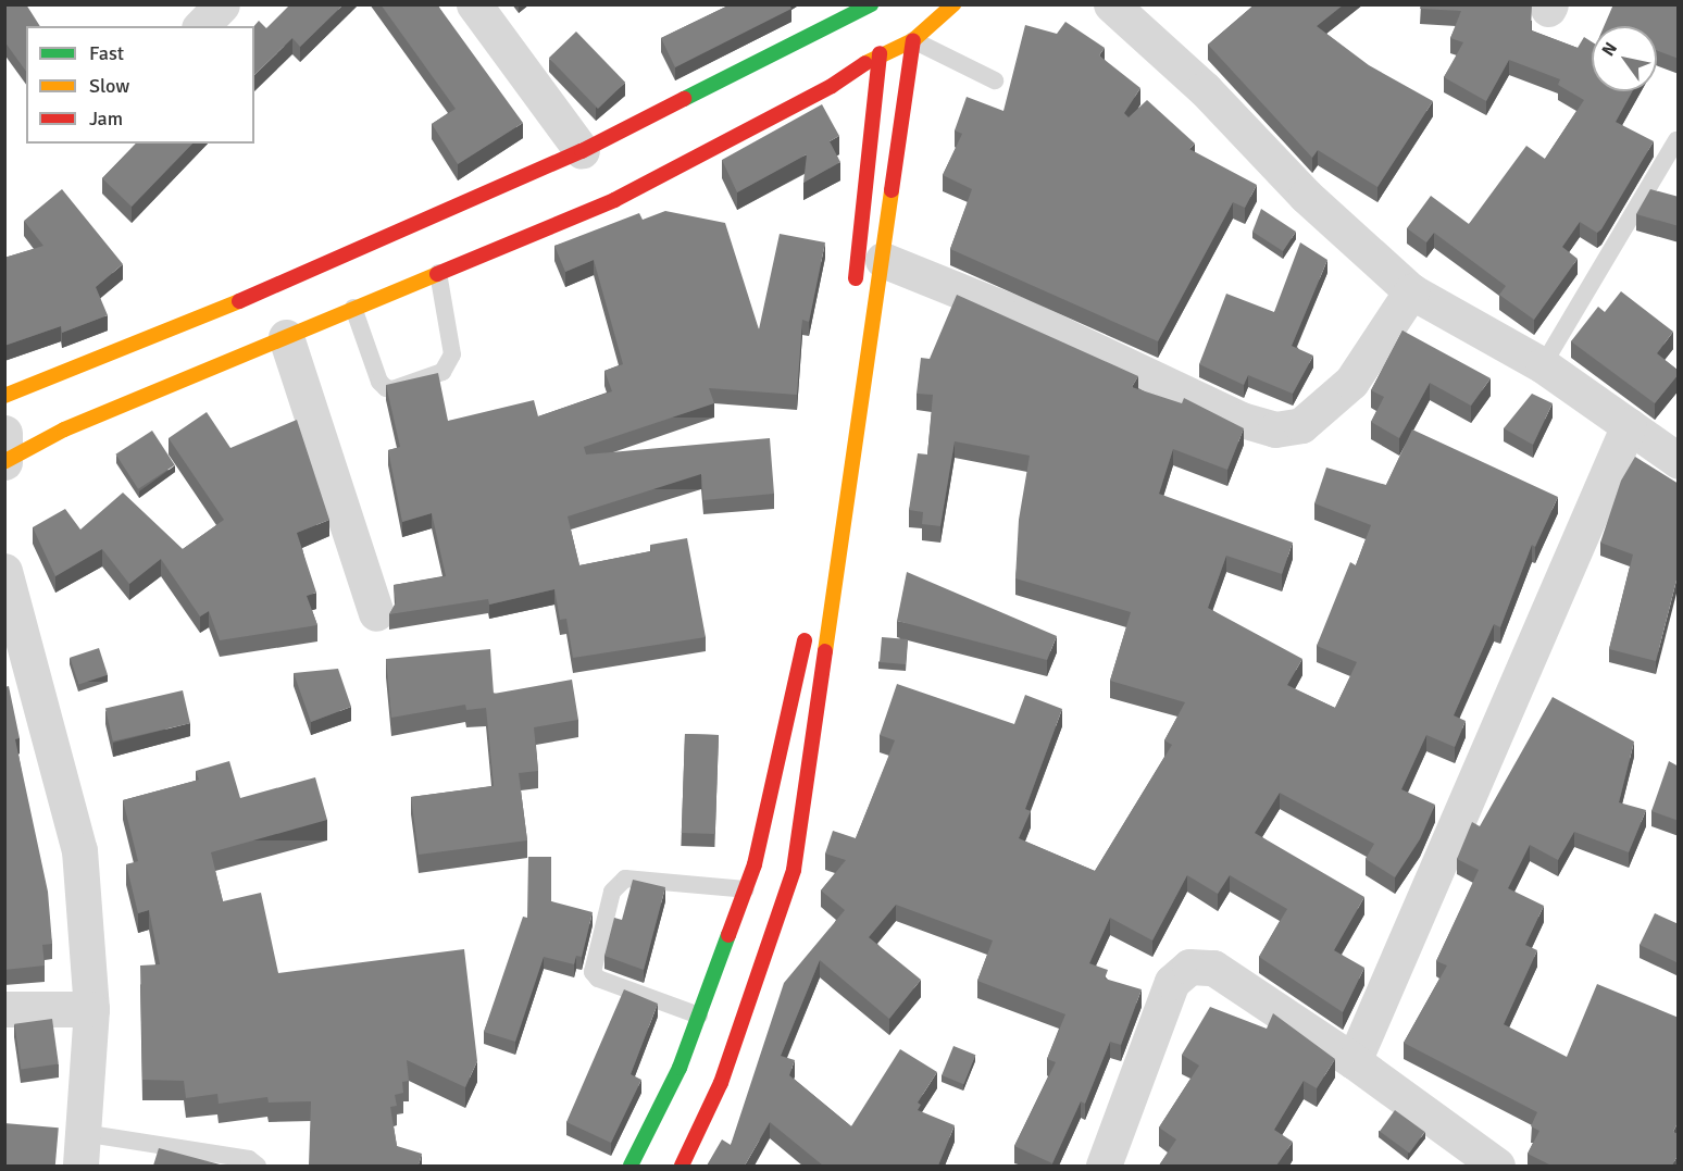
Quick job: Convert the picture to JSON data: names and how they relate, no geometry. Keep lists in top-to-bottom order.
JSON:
{
  "legend": ["Fast", "Slow", "Jam"],
  "north": "top left"
}
